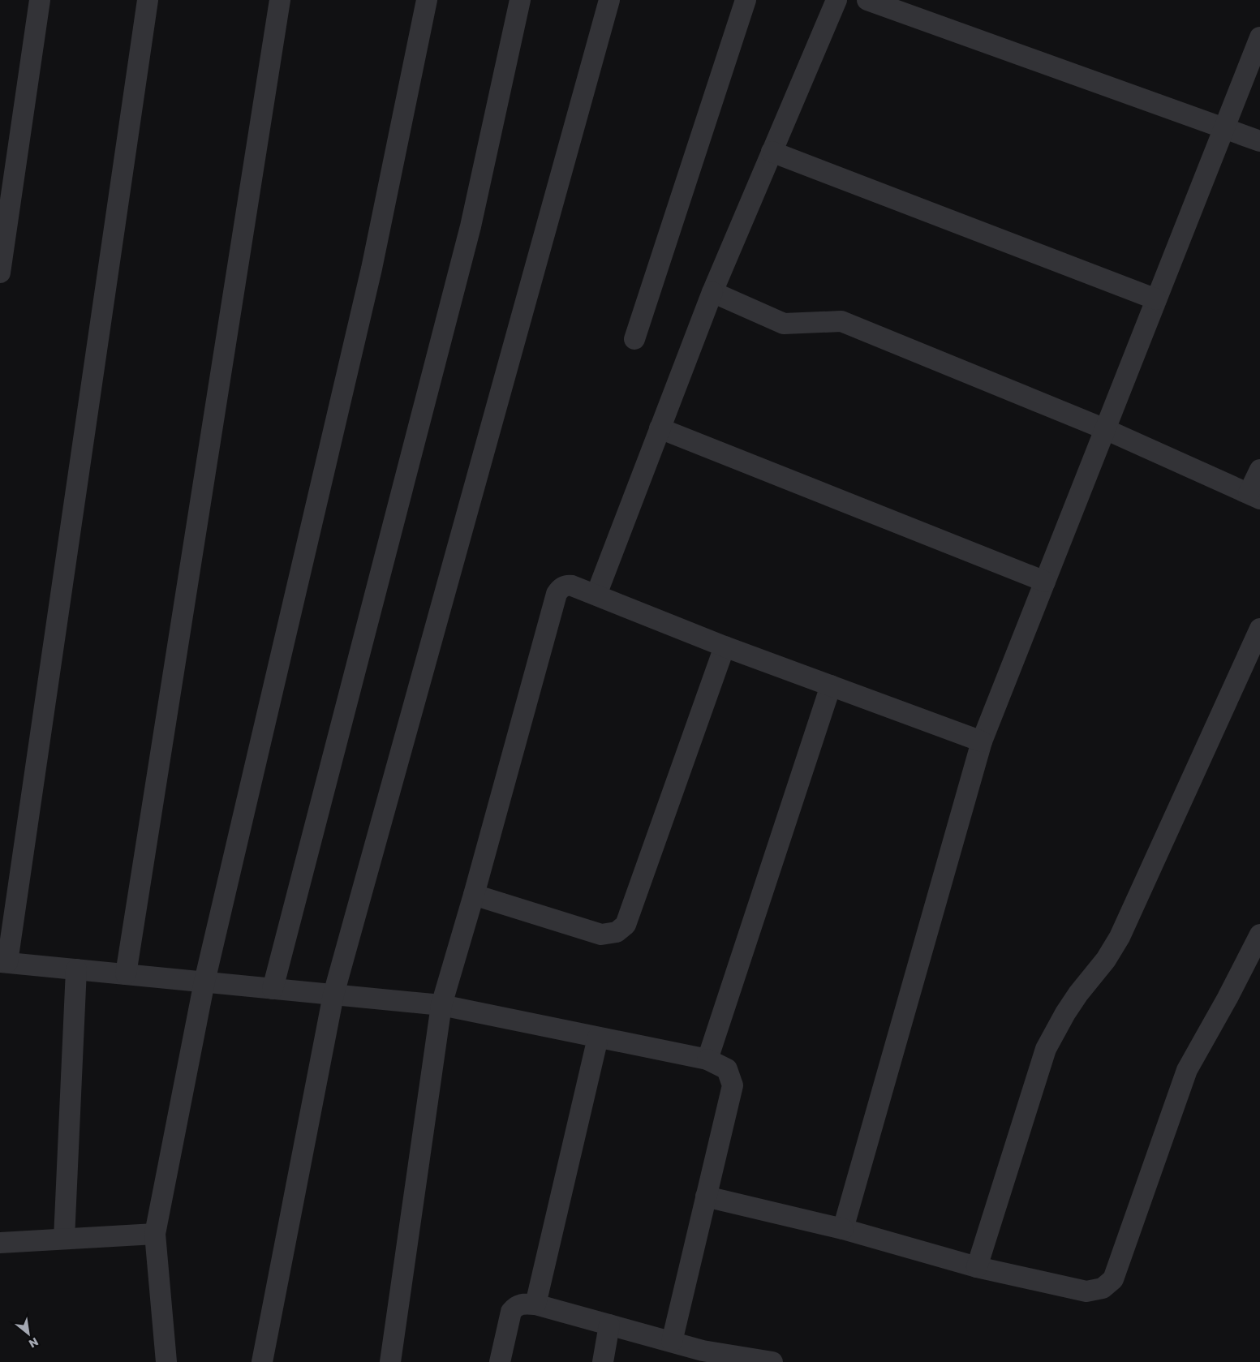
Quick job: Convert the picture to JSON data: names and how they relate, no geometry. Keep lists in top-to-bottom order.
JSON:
{
  "north": "bottom right"
}
